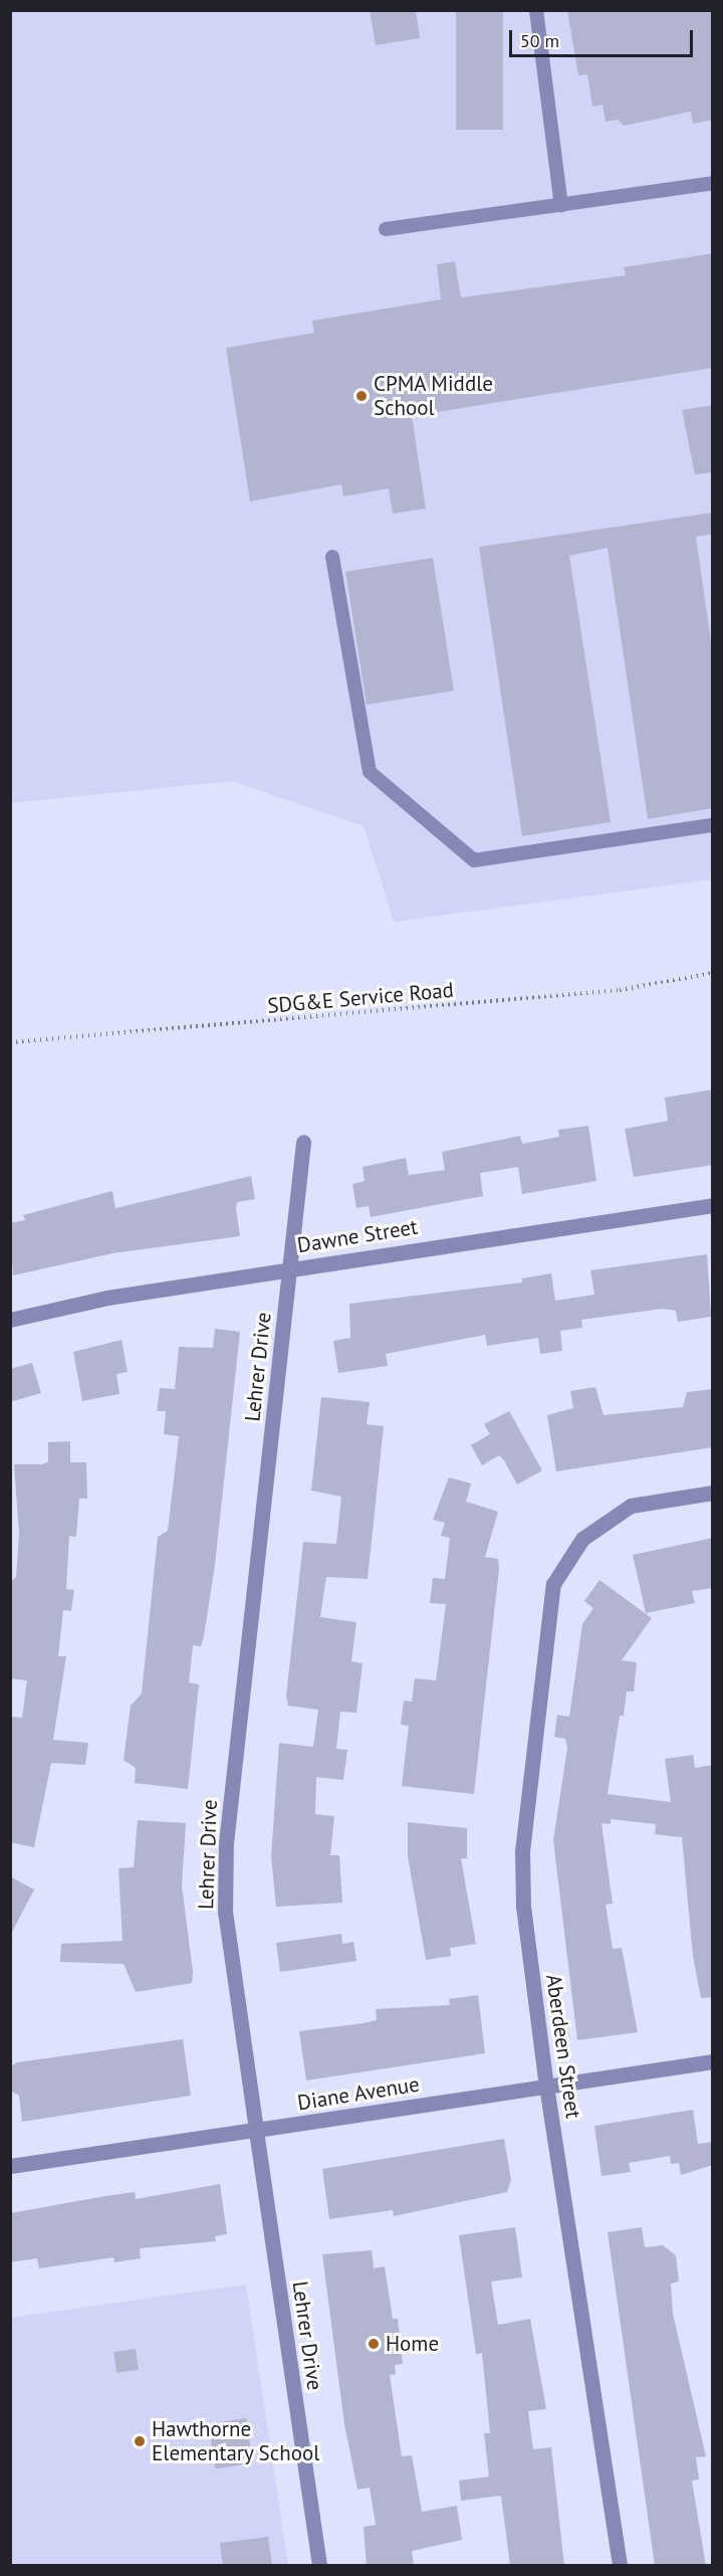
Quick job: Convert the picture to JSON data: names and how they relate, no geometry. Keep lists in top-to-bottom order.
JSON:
{
  "streets": {
    "street": [
      "Dawne Street",
      "Lehrer Drive",
      "Aberdeen Street",
      "Diane Avenue"
    ],
    "path": ["SDG&E Service Road"]
  },
  "crossings": [
    ["Dawne Street", "Lehrer Drive"],
    ["Lehrer Drive", "Diane Avenue"],
    ["Aberdeen Street", "Diane Avenue"]
  ],
  "places": ["CPMA Middle School", "Home", "Hawthorne Elementary School"],
  "scale_bar": "50 m"
}
